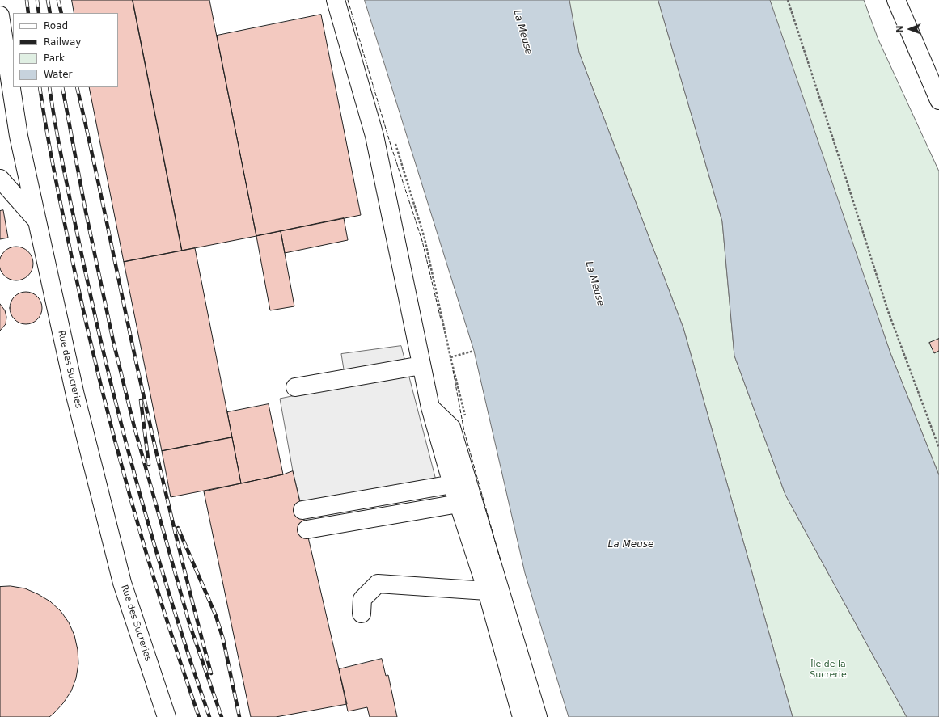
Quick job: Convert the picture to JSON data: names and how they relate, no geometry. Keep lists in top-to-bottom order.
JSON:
{
  "streets": {
    "street": ["Rue des Sucreries"]
  },
  "water": ["La Meuse"],
  "parks": ["Île de la Sucrerie"],
  "legend": [
    "Road",
    "Railway",
    "Park",
    "Water"
  ],
  "north": "left"
}
